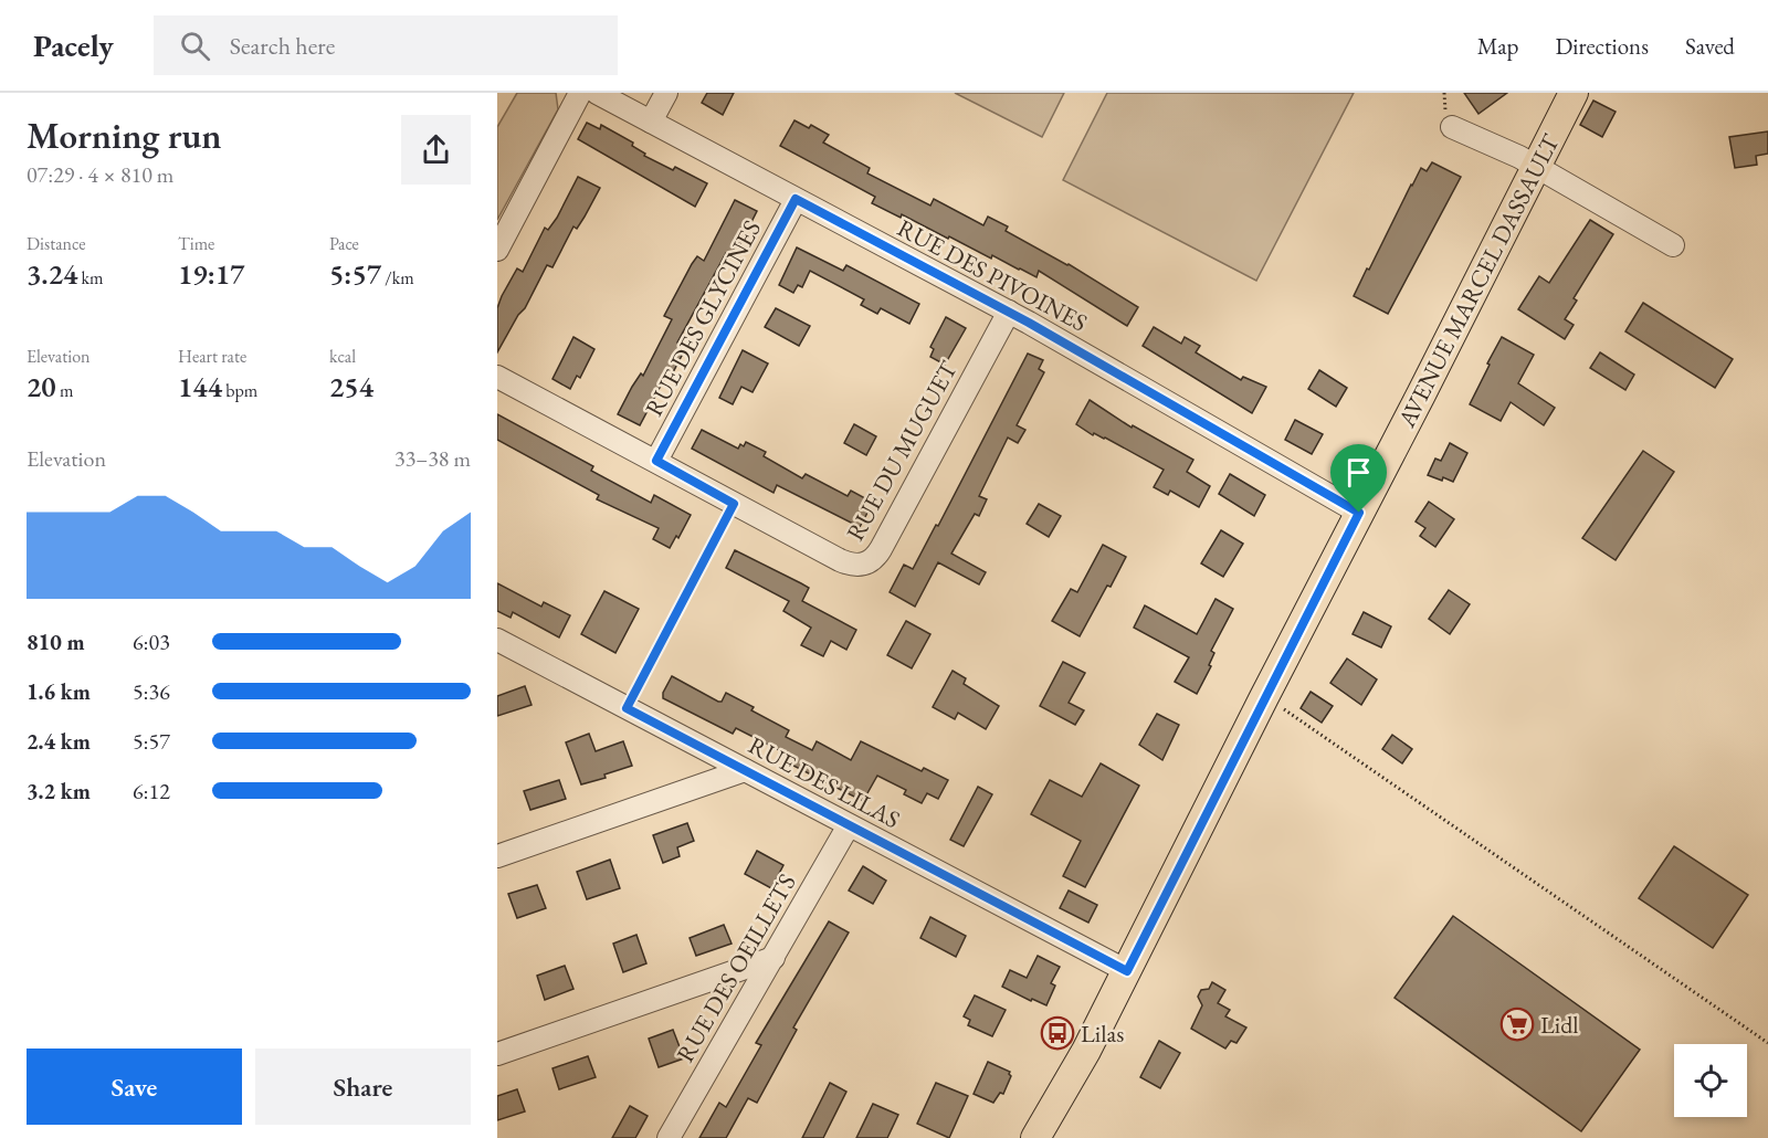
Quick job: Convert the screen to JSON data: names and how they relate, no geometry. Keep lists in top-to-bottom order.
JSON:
{
  "streets": {
    "main road": ["AVENUE MARCEL DASSAULT"],
    "street": [
      "RUE DES PIVOINES",
      "RUE DES GLYCINES",
      "RUE DU MUGUET",
      "RUE DES LILAS",
      "RUE DES OEILLETS"
    ]
  },
  "crossings": [
    ["RUE DES PIVOINES", "AVENUE MARCEL DASSAULT"],
    ["RUE DES PIVOINES", "RUE DES GLYCINES"],
    ["RUE DES PIVOINES", "RUE DU MUGUET"],
    ["AVENUE MARCEL DASSAULT", "RUE DES LILAS"],
    ["RUE DES GLYCINES", "RUE DU MUGUET"],
    ["RUE DES LILAS", "RUE DES OEILLETS"]
  ],
  "places": {
    "supermarket": ["Lidl"],
    "bus stop": ["Lilas"]
  },
  "page": {
    "header": "Pacely",
    "search": "Search here",
    "nav": ["Map", "Directions", "Saved"],
    "heading": ["Morning run", "07:29 · 4 × 810 m"],
    "stats": [
      ["Distance", "3.24 km"],
      ["Time", "19:17"],
      ["Pace", "5:57 /km"],
      ["Elevation", "20 m"],
      ["Heart rate", "144 bpm"],
      ["kcal", "254"]
    ],
    "chart": ["Elevation", "33–38 m"],
    "list": [
      {
        "name": "810 m",
        "note": "6:03"
      },
      {
        "name": "1.6 km",
        "note": "5:36"
      },
      {
        "name": "2.4 km",
        "note": "5:57"
      },
      {
        "name": "3.2 km",
        "note": "6:12"
      }
    ],
    "buttons": ["Save", "Share"]
  }
}
